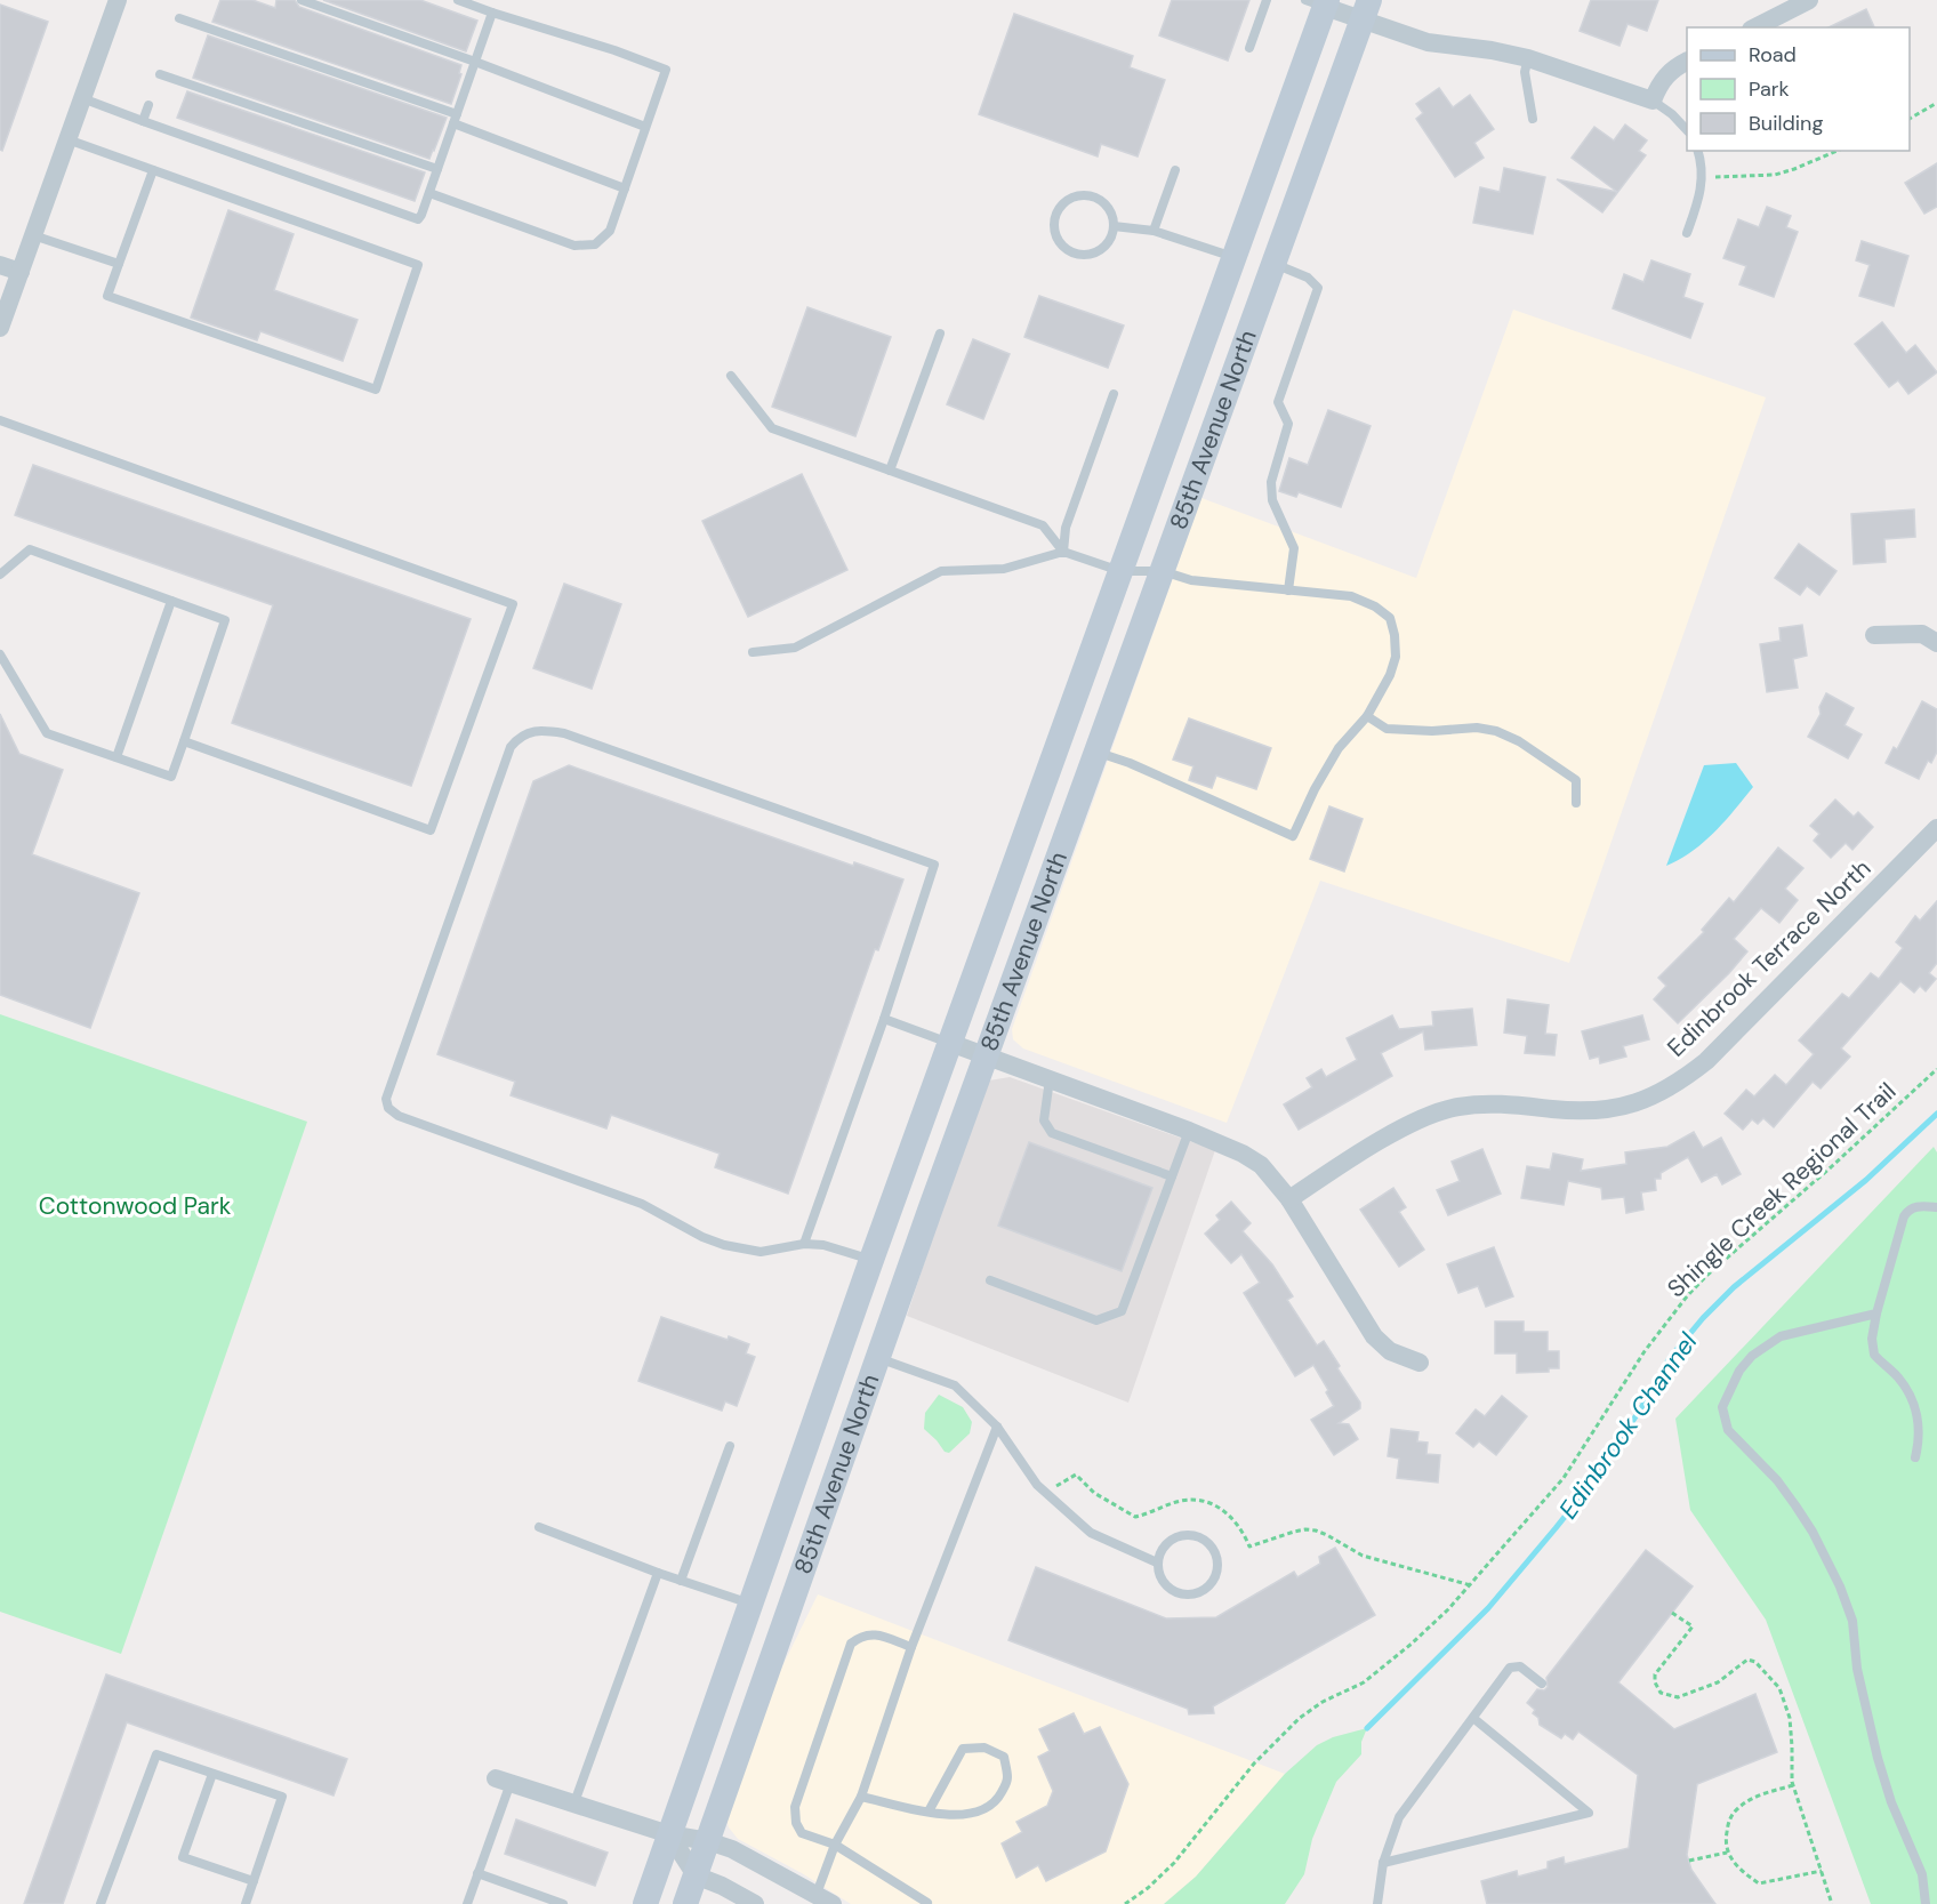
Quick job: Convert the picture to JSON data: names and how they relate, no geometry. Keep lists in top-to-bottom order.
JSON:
{
  "streets": {
    "main road": ["85th Avenue North"],
    "street": ["Edinbrook Terrace North"],
    "path": ["Shingle Creek Regional Trail"]
  },
  "water": ["Edinbrook Channel"],
  "parks": ["Cottonwood Park"],
  "legend": ["Road", "Park", "Building"]
}
